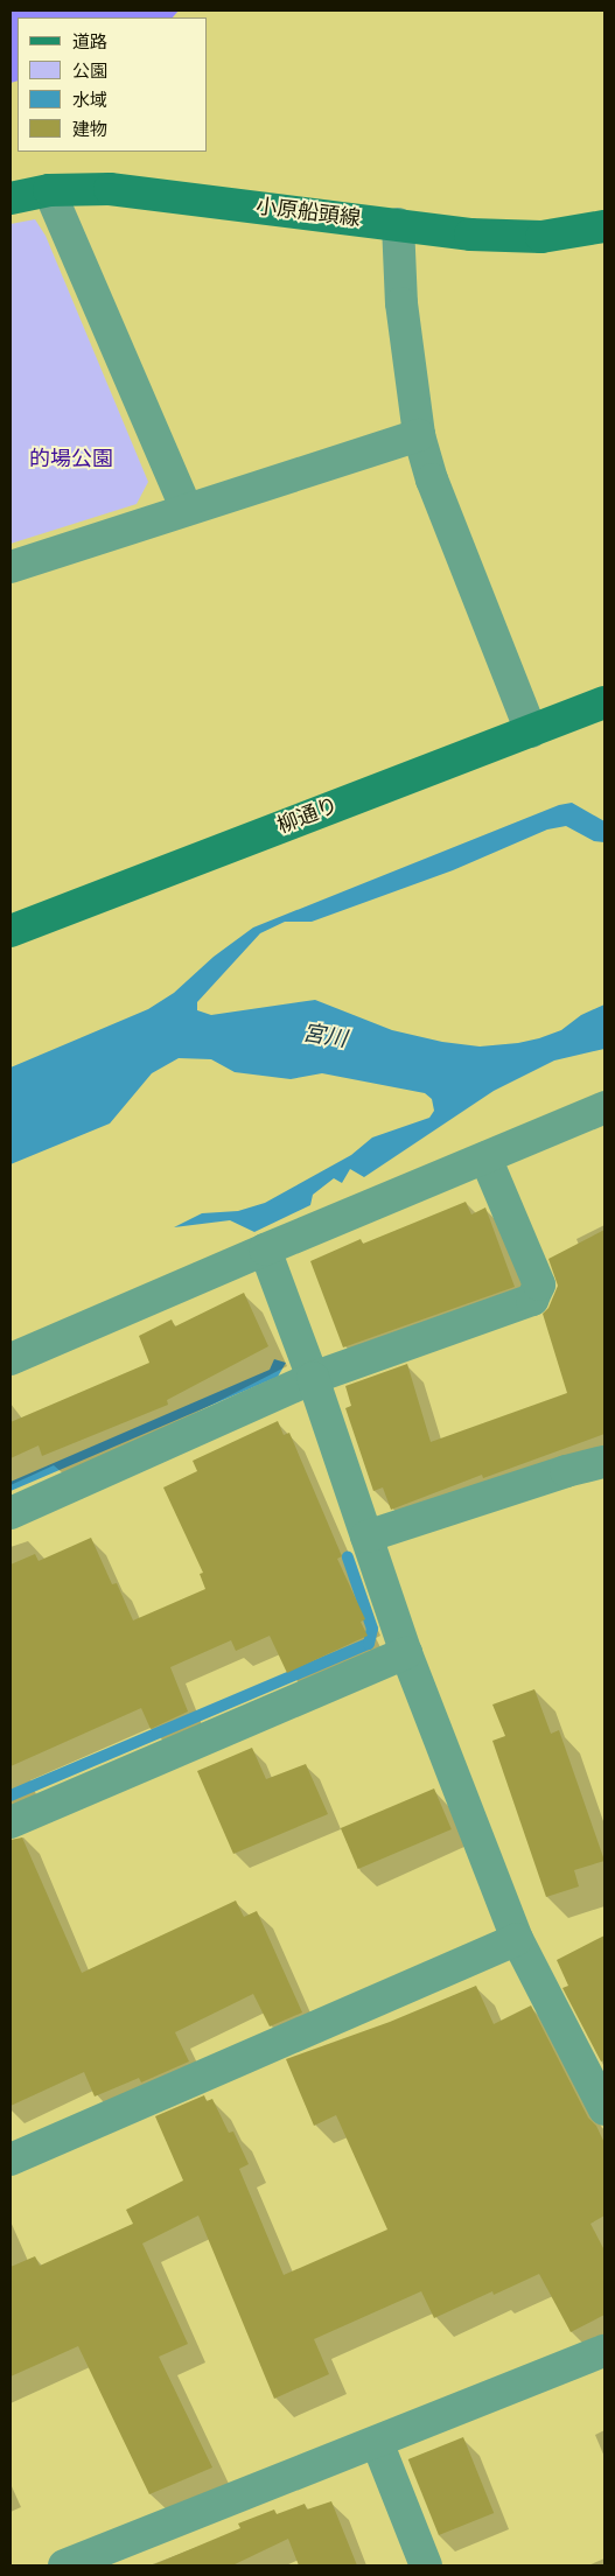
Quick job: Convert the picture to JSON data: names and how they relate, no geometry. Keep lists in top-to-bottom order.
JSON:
{
  "streets": {
    "street": ["小原船頭線", "柳通り"]
  },
  "water": ["宮川"],
  "parks": ["的場公園"],
  "legend": [
    "道路",
    "公園",
    "水域",
    "建物"
  ]
}
